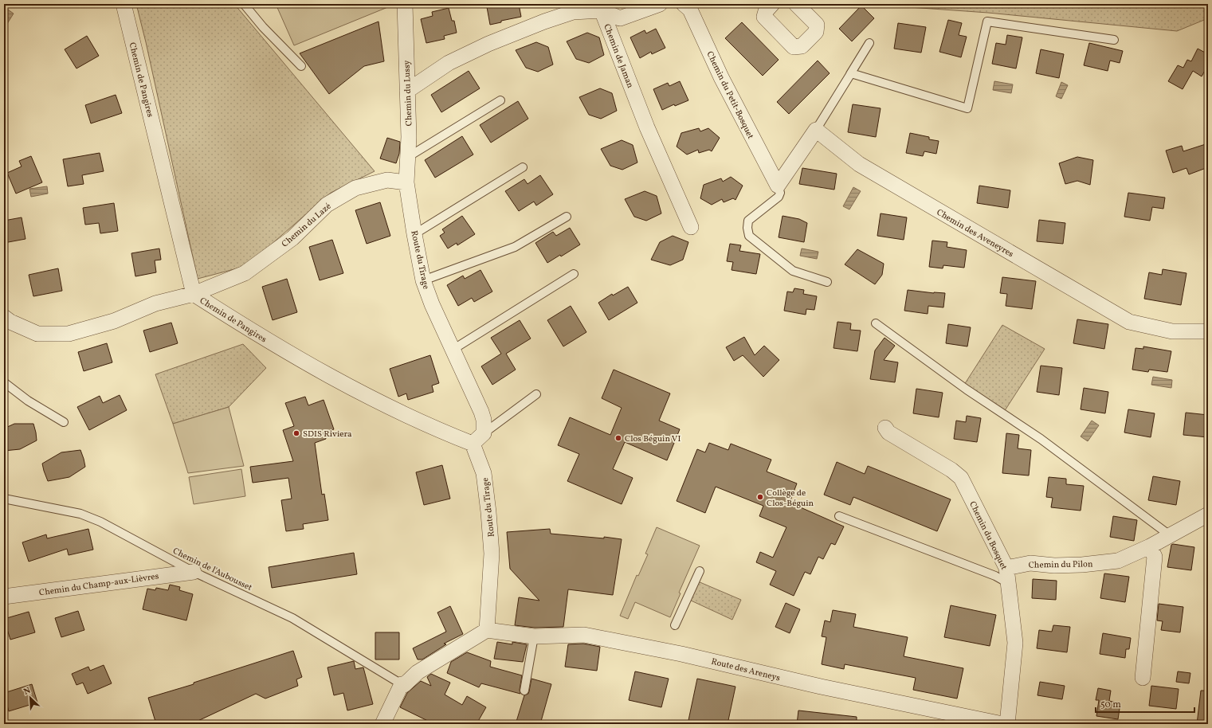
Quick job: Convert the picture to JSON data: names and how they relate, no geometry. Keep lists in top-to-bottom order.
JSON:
{
  "streets": {
    "street": [
      "Chemin de Jaman",
      "Chemin de Pangires",
      "Chemin du Lussy",
      "Chemin du Petit-Bosquet",
      "Chemin du Lazé",
      "Chemin des Aveneyres",
      "Route du Tirage",
      "Chemin du Bosquet",
      "Chemin du Pilon",
      "Chemin du Champ-aux-Lièvres",
      "Route des Areneys"
    ],
    "lane": ["Chemin de l'Aubousset"]
  },
  "crossings": [
    ["Chemin de Pangires", "Chemin du Lazé"],
    ["Chemin de Pangires", "Route du Tirage"],
    ["Chemin du Lussy", "Chemin du Lazé"],
    ["Chemin du Lussy", "Route du Tirage"],
    ["Chemin du Lazé", "Route du Tirage"],
    ["Route du Tirage", "Route des Areneys"],
    ["Chemin du Bosquet", "Chemin du Pilon"],
    ["Chemin de l'Aubousset", "Chemin du Champ-aux-Lièvres"]
  ],
  "places": ["SDIS Riviera", "Clos Béguin VI", "Collège de Clos-Béguin"],
  "scale_bar": "50 m",
  "north": "top left"
}
